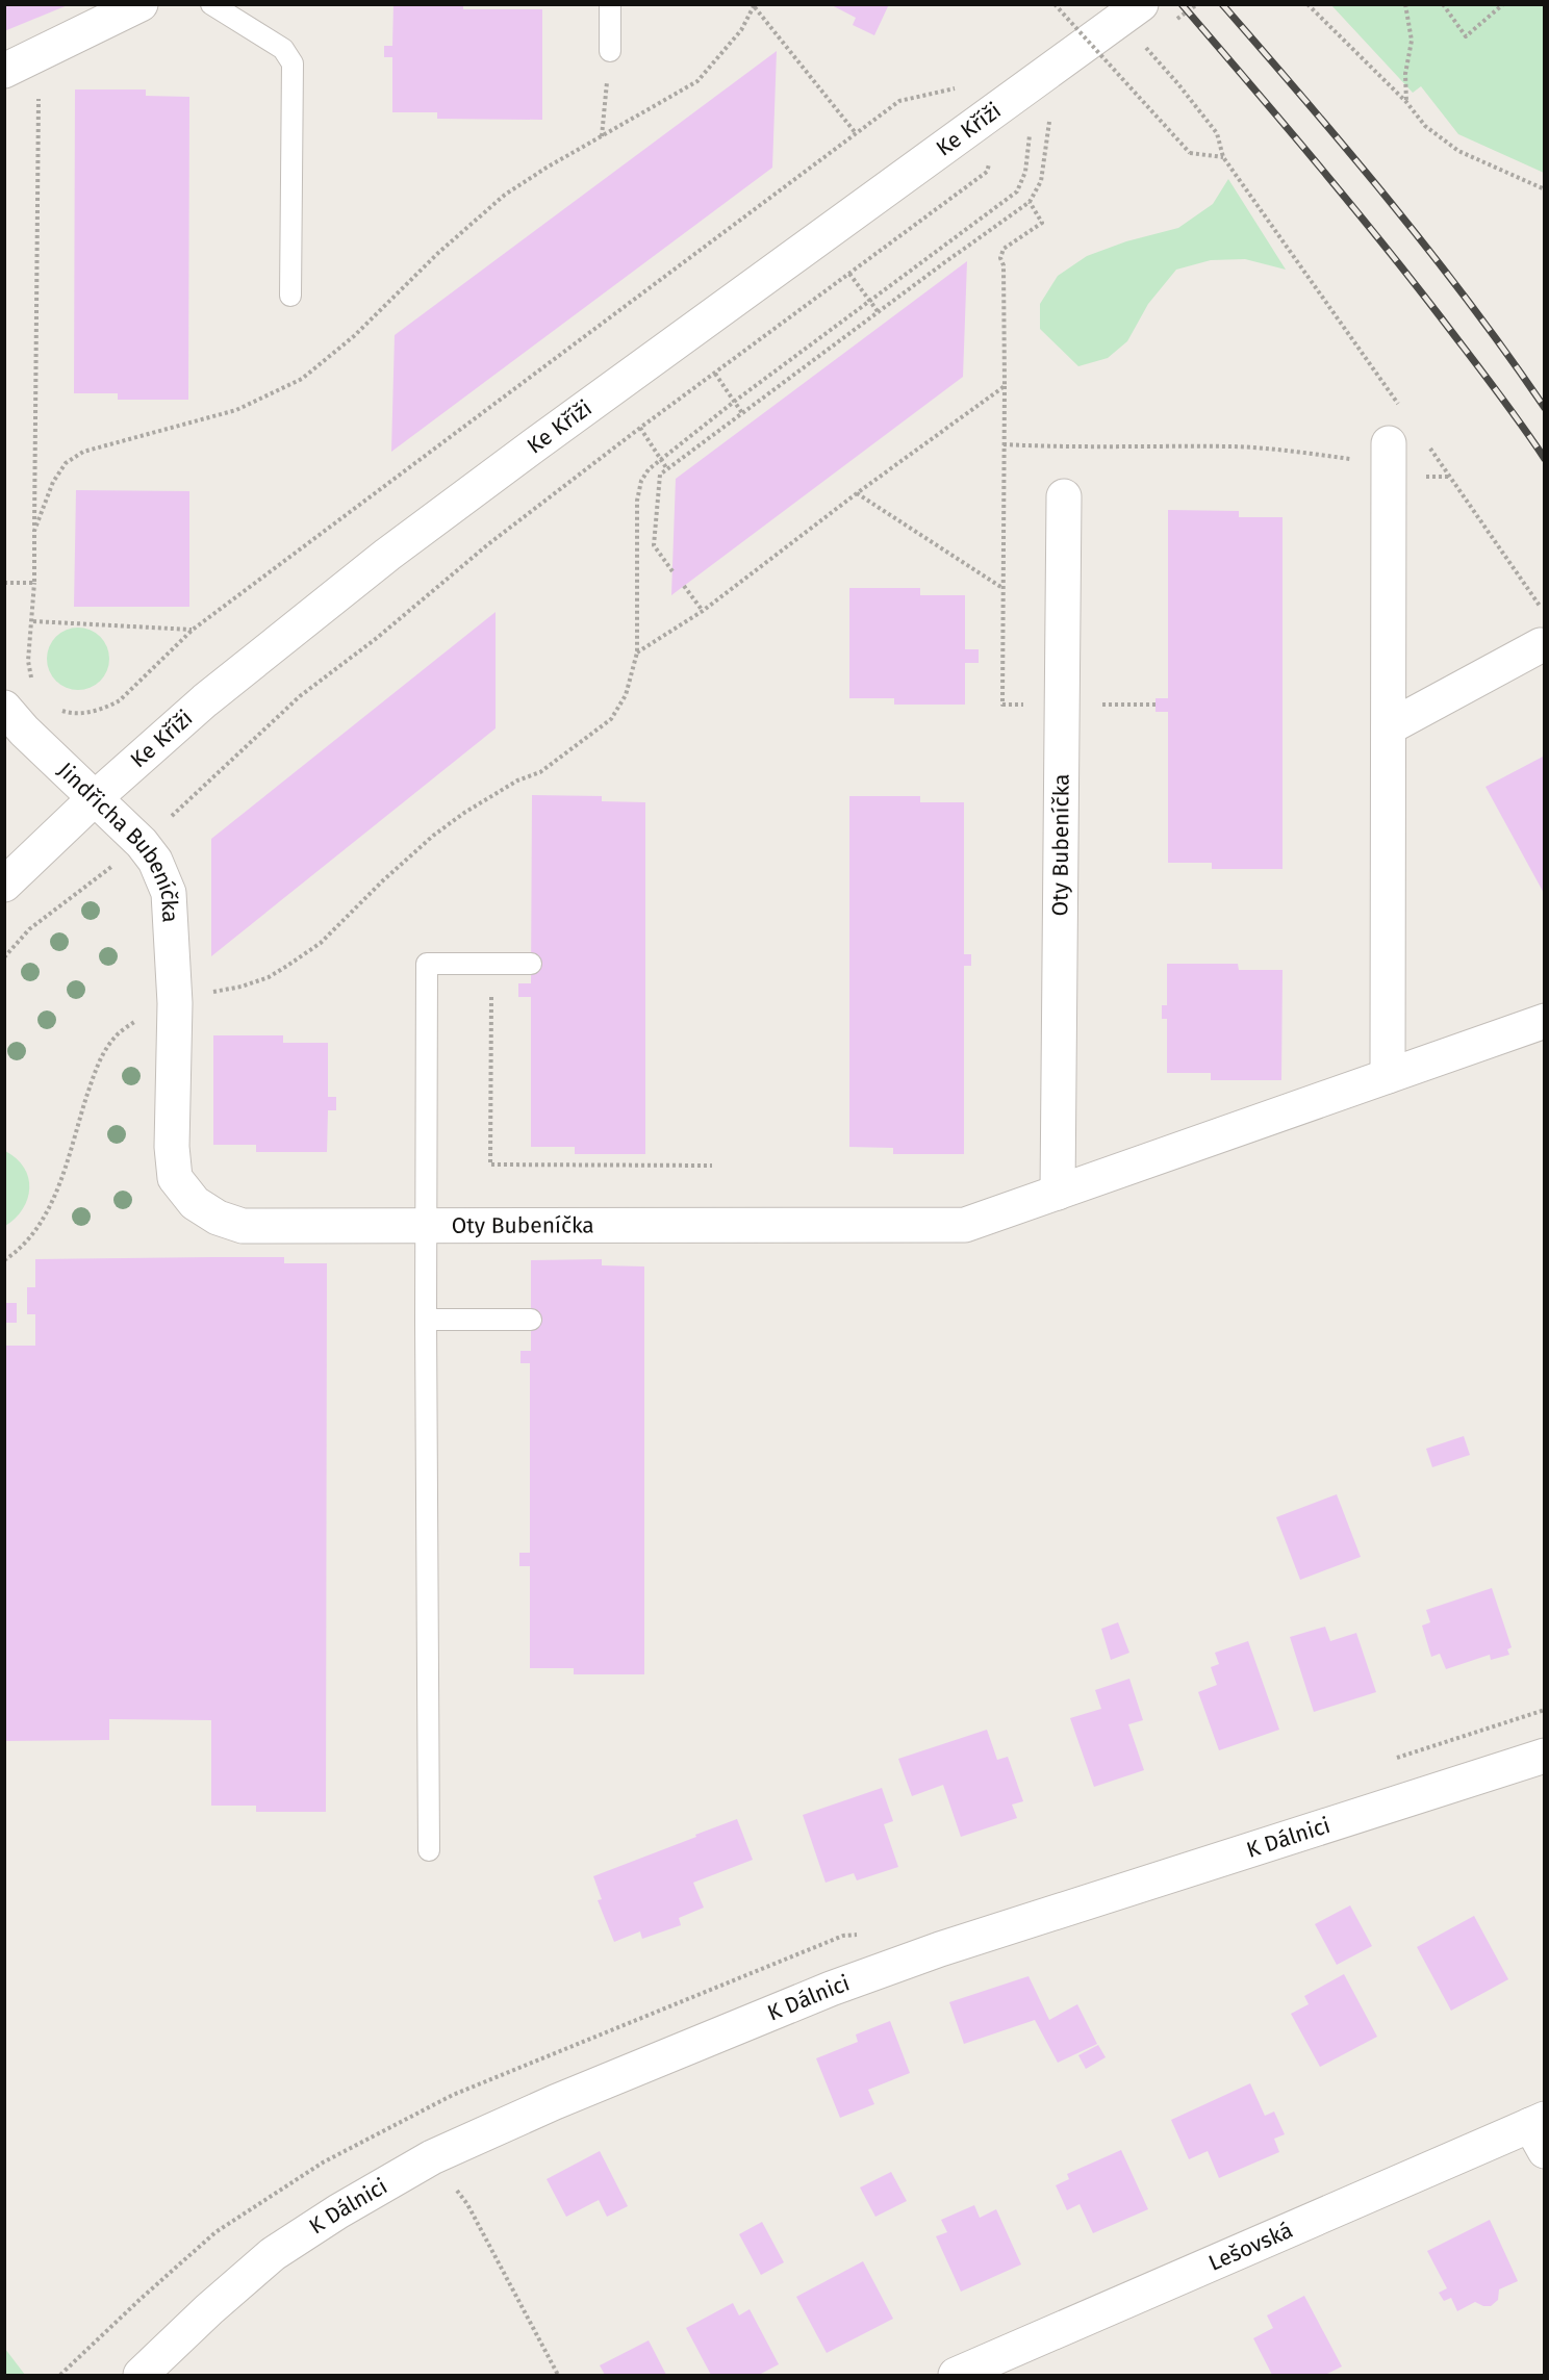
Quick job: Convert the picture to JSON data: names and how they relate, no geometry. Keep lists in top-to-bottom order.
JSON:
{
  "streets": {
    "street": [
      "Ke Kříži",
      "Oty Bubeníčka",
      "Jindřicha Bubeníčka",
      "K Dálnici",
      "Lešovská"
    ]
  },
  "crossings": [
    ["Ke Kříži", "Jindřicha Bubeníčka"],
    ["Oty Bubeníčka", "Jindřicha Bubeníčka"]
  ]
}
